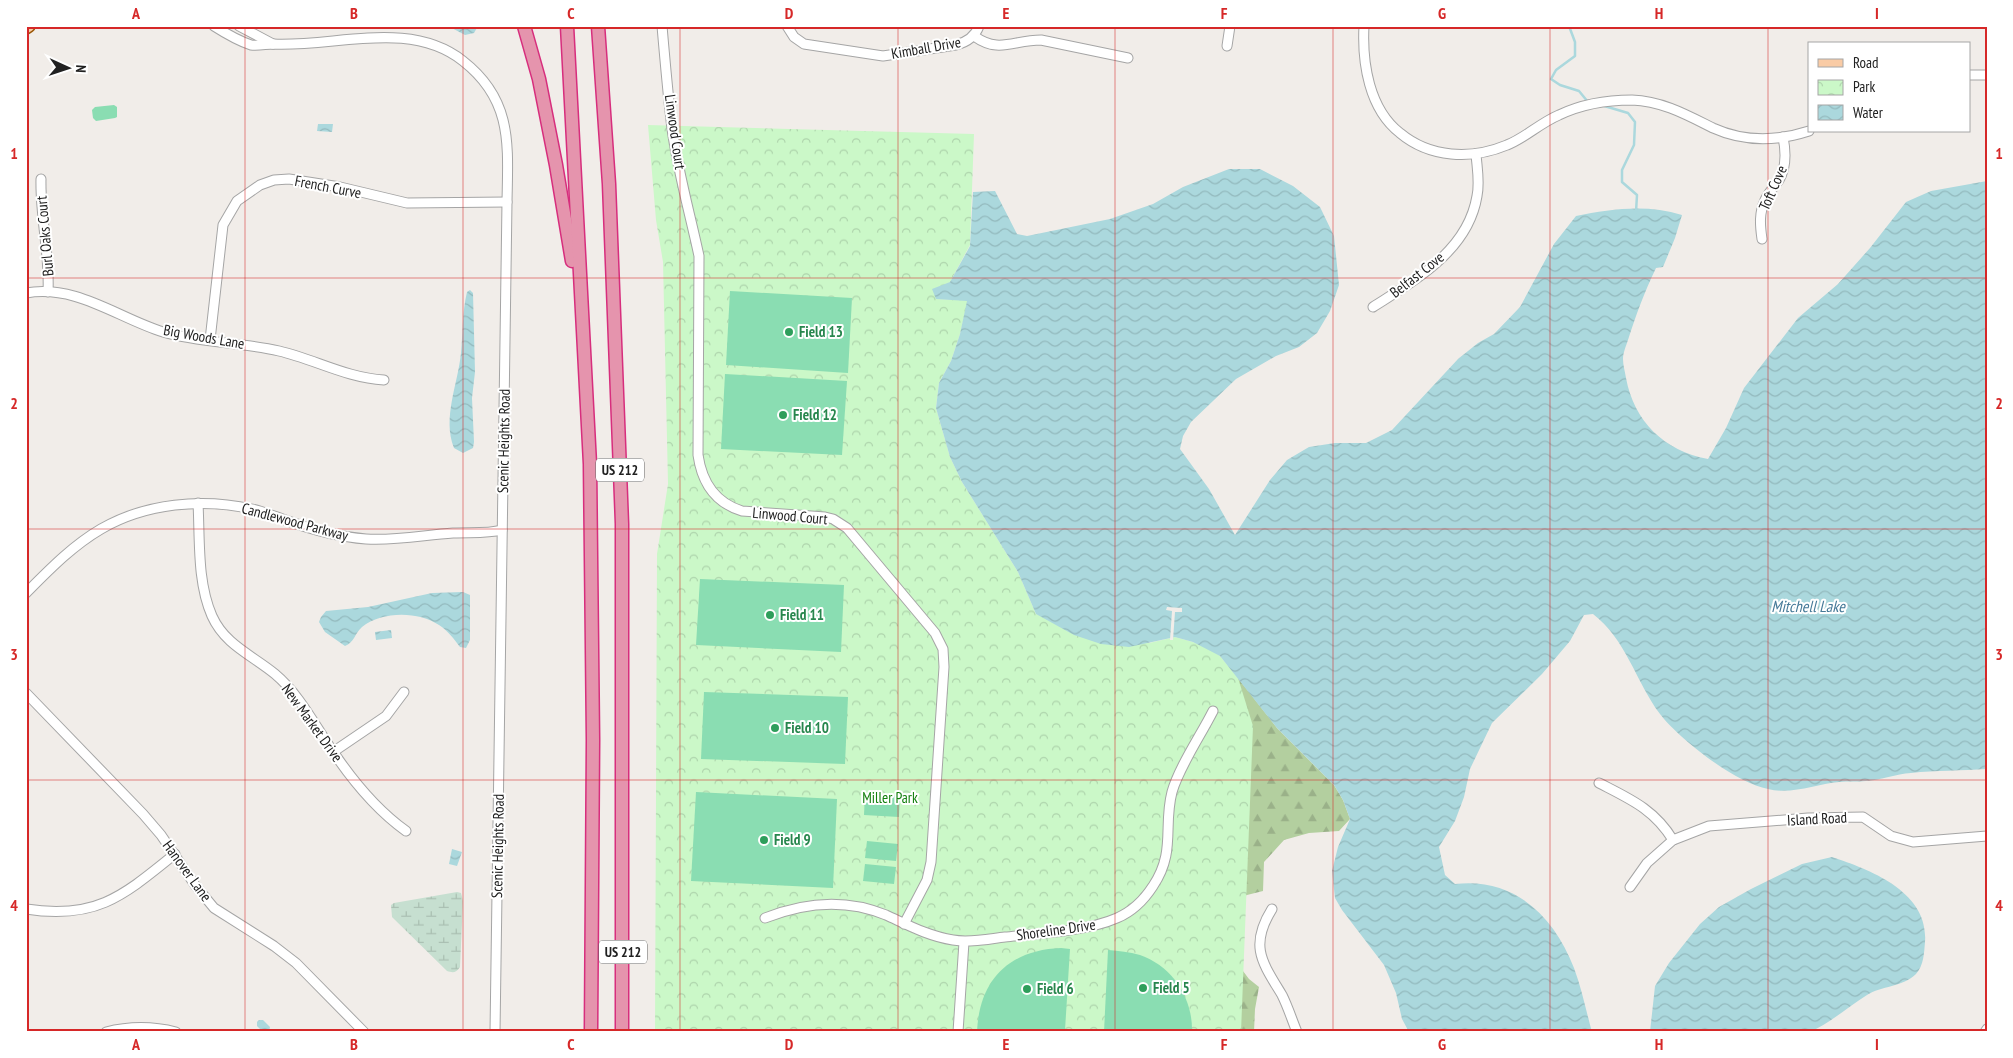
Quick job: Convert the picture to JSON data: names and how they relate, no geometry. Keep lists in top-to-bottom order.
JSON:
{
  "streets": {
    "highway": ["US 212"],
    "street": [
      "Kimball Drive",
      "Linwood Court",
      "French Curve",
      "Toft Cove",
      "Burl Oaks Court",
      "Belfast Cove",
      "Big Woods Lane",
      "Scenic Heights Road",
      "Candlewood Parkway",
      "New Market Drive",
      "Island Road",
      "Hanover Lane",
      "Shoreline Drive"
    ]
  },
  "crossings": [
    ["Linwood Court", "Shoreline Drive"],
    ["French Curve", "Big Woods Lane"],
    ["French Curve", "Scenic Heights Road"],
    ["Burl Oaks Court", "Big Woods Lane"],
    ["Scenic Heights Road", "Candlewood Parkway"],
    ["Candlewood Parkway", "New Market Drive"]
  ],
  "water": ["Mitchell Lake"],
  "parks": ["Miller Park"],
  "places": [
    "Field 13",
    "Field 12",
    "Field 11",
    "Field 10",
    "Field 9",
    "Field 5",
    "Field 6"
  ],
  "legend": ["Road", "Park", "Water"],
  "north": "right",
  "grid": {
    "columns": [
      "A",
      "B",
      "C",
      "D",
      "E",
      "F",
      "G",
      "H",
      "I"
    ],
    "rows": [
      "1",
      "2",
      "3",
      "4"
    ]
  }
}
